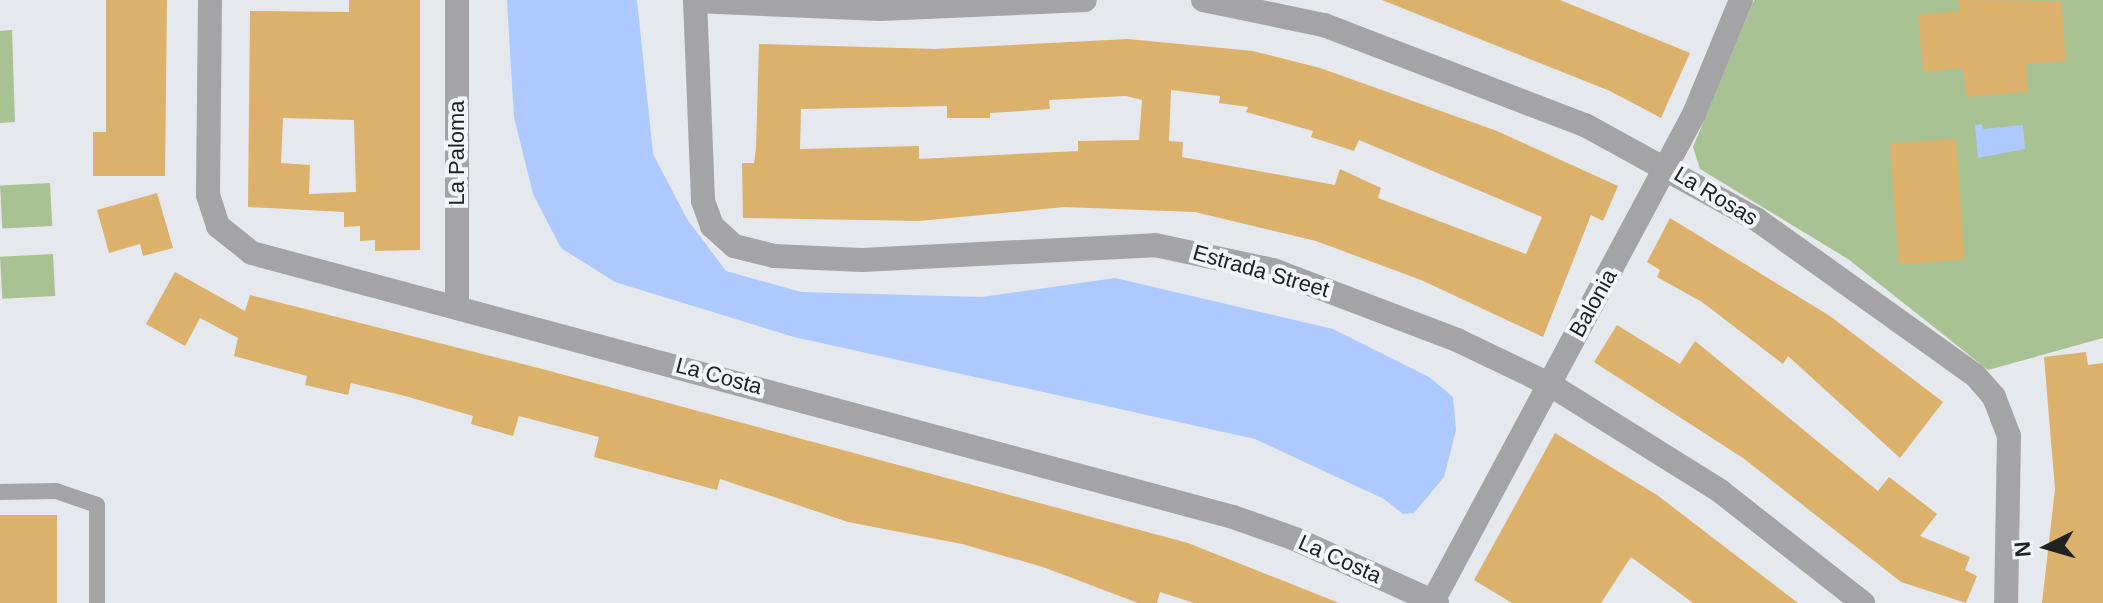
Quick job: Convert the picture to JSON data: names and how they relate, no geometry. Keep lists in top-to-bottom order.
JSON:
{
  "streets": {
    "street": [
      "La Paloma",
      "La Rosas",
      "Estrada Street",
      "Balonia",
      "La Costa"
    ]
  },
  "crossings": [
    ["La Paloma", "La Costa"],
    ["La Rosas", "Balonia"],
    ["Estrada Street", "Balonia"],
    ["Balonia", "La Costa"]
  ],
  "north": "left"
}
